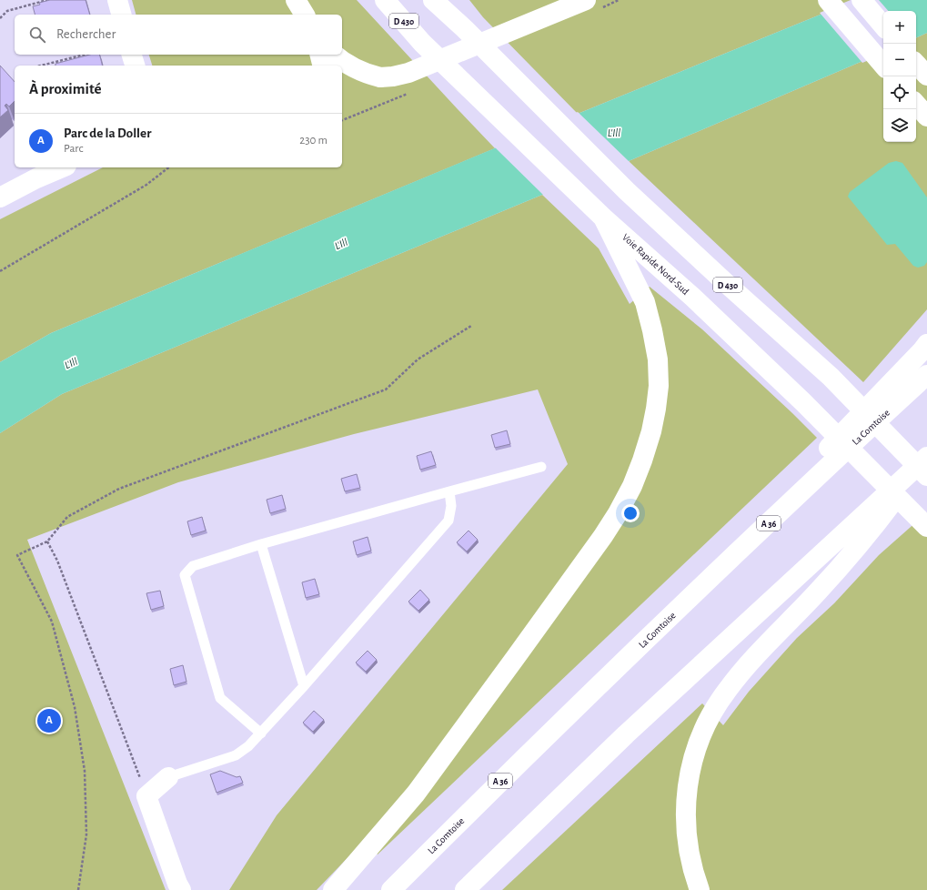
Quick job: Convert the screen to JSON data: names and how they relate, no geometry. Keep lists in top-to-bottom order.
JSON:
{
  "streets": {
    "main road": [
      "D 430",
      "Voie Rapide Nord-Sud",
      "La Comtoise",
      "A 36"
    ]
  },
  "water": ["L'Ill"],
  "page": {
    "map_buttons": ["+", "−"],
    "search": "Rechercher",
    "heading": "À proximité",
    "list": [
      {
        "mark": "A",
        "name": "Parc de la Doller",
        "note": "Parc",
        "value": "230 m"
      }
    ],
    "pins": "A"
  }
}
